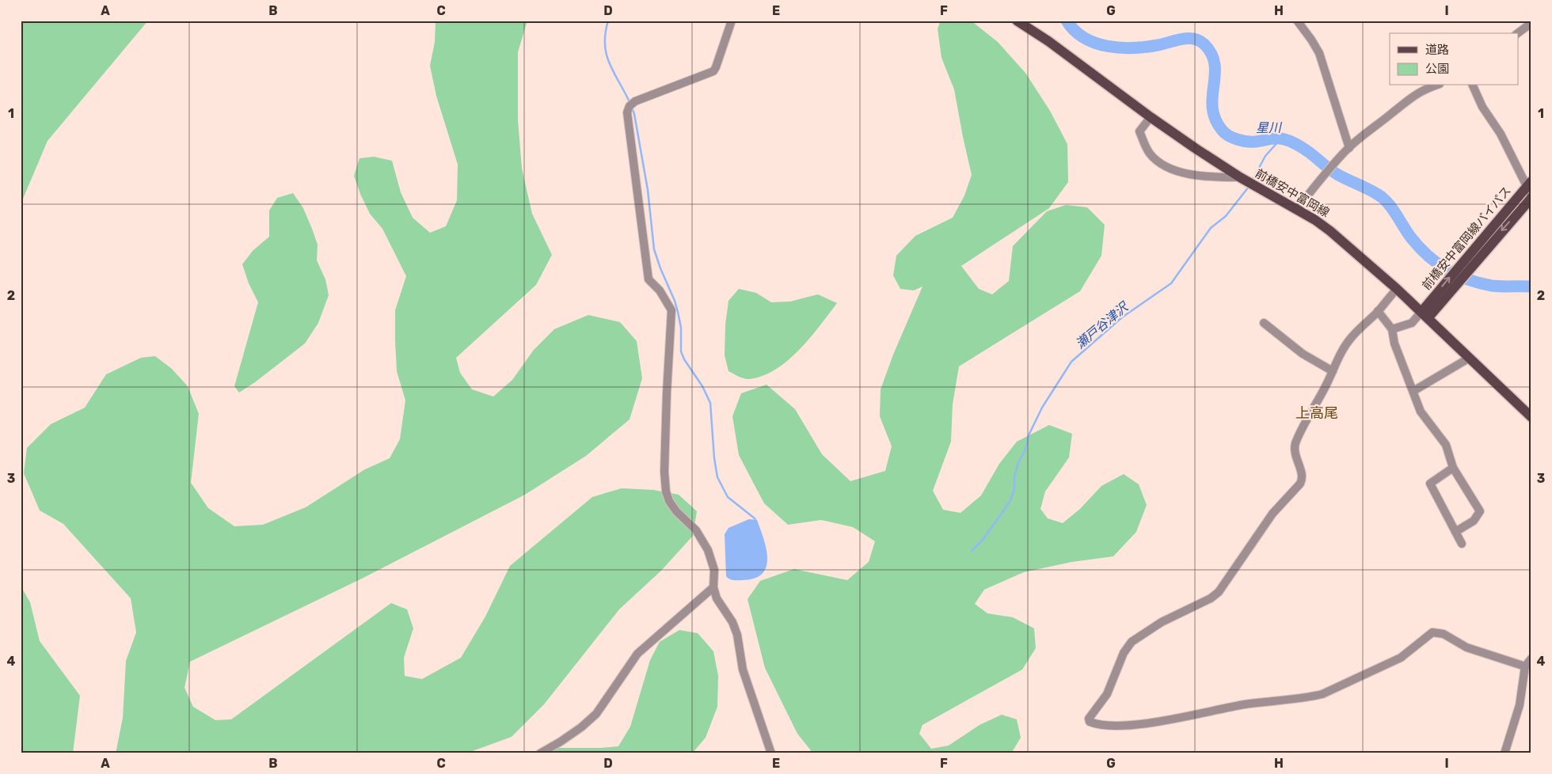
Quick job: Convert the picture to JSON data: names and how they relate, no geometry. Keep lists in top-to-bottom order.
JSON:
{
  "streets": {
    "main road": ["前橋安中富岡線", "前橋安中富岡線バイパス"]
  },
  "crossings": [
    ["前橋安中富岡線", "前橋安中富岡線バイパス"]
  ],
  "districts": ["上高尾"],
  "water": ["星川", "瀬戸谷津沢"],
  "legend": ["道路", "公園"],
  "grid": {
    "columns": [
      "A",
      "B",
      "C",
      "D",
      "E",
      "F",
      "G",
      "H",
      "I"
    ],
    "rows": [
      "1",
      "2",
      "3",
      "4"
    ]
  }
}
